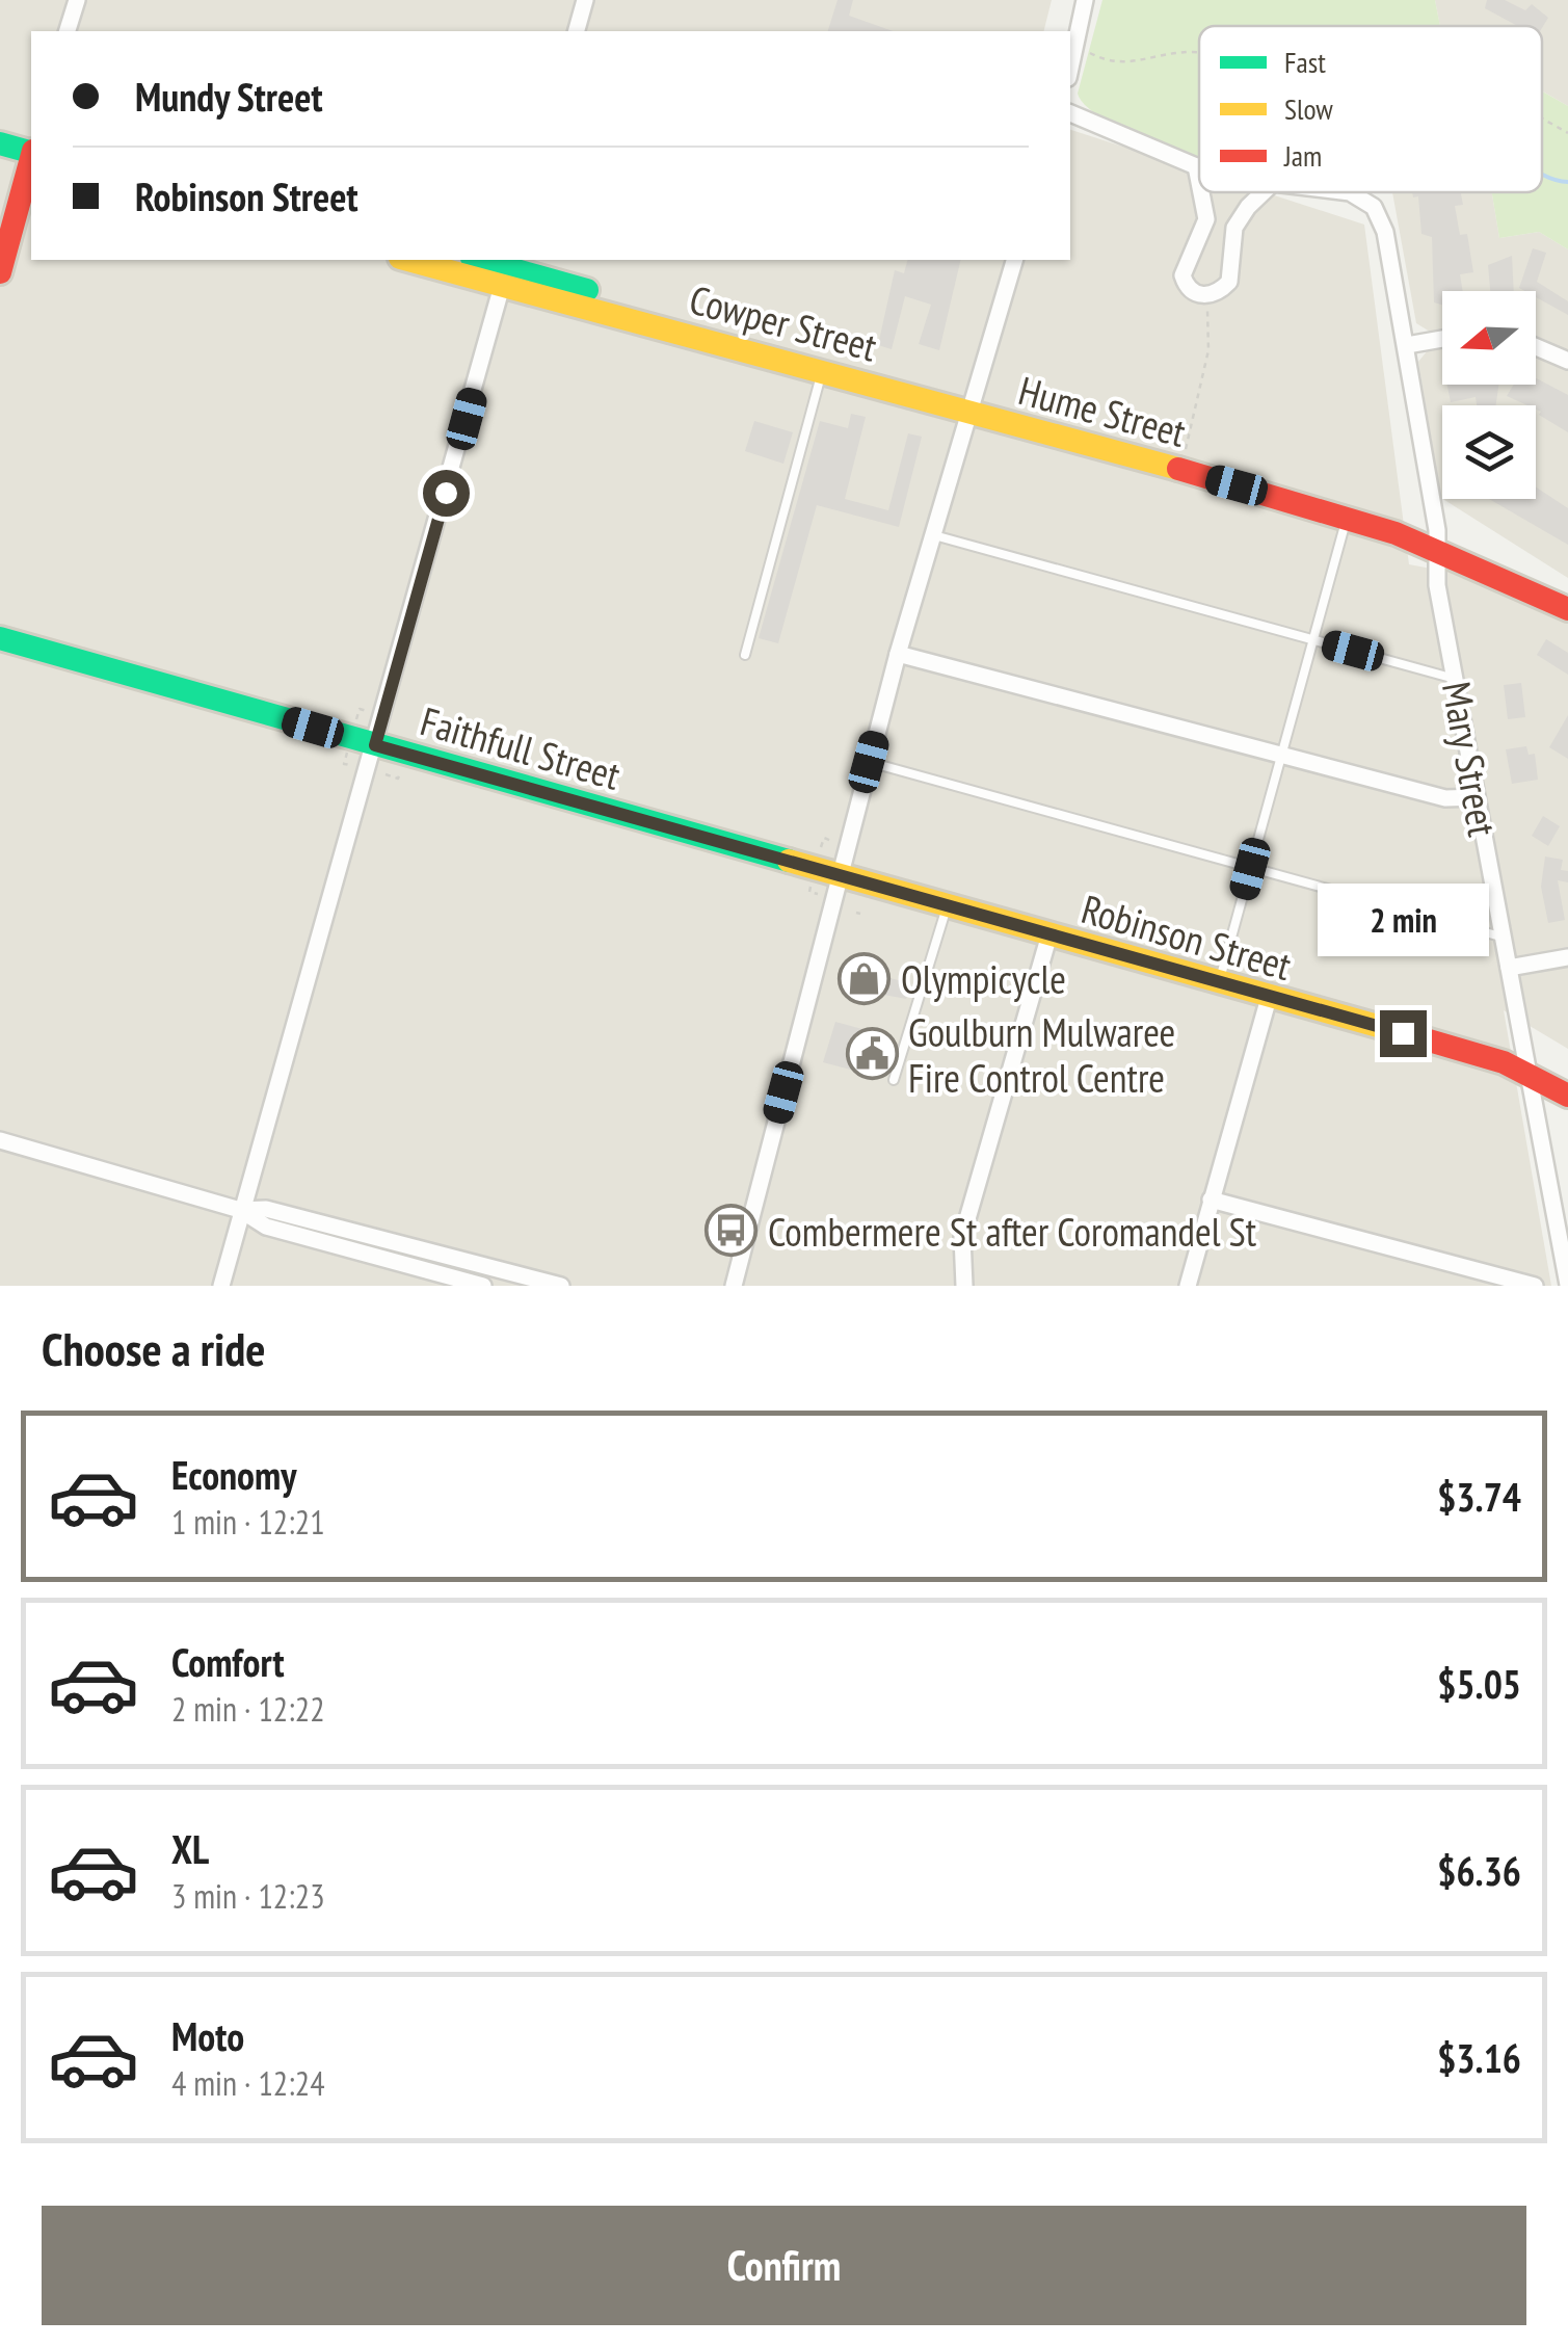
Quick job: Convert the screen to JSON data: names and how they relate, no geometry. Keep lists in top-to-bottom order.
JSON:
{
  "streets": {
    "main road": [
      "Cowper Street",
      "Hume Street",
      "Faithfull Street",
      "Robinson Street"
    ],
    "street": ["Mary Street"]
  },
  "crossings": [
    ["Cowper Street", "Hume Street"],
    ["Hume Street", "Mary Street"],
    ["Faithfull Street", "Robinson Street"],
    ["Mary Street", "Robinson Street"]
  ],
  "places": {
    "shop": ["Olympicycle"],
    "public building": ["Goulburn Mulwaree Fire Control Centre"],
    "bus stop": ["Combermere St after Coromandel St"]
  },
  "legend": ["Fast", "Slow", "Jam"],
  "north": "left",
  "page": {
    "banner": ["Mundy Street", "Robinson Street"],
    "bubble": "2 min",
    "heading": "Choose a ride",
    "list": [
      {
        "name": "Economy",
        "note": "1 min · 12:21",
        "value": "$3.74"
      },
      {
        "name": "Comfort",
        "note": "2 min · 12:22",
        "value": "$5.05"
      },
      {
        "name": "XL",
        "note": "3 min · 12:23",
        "value": "$6.36"
      },
      {
        "name": "Moto",
        "note": "4 min · 12:24",
        "value": "$3.16"
      }
    ],
    "buttons": "Confirm"
  }
}
